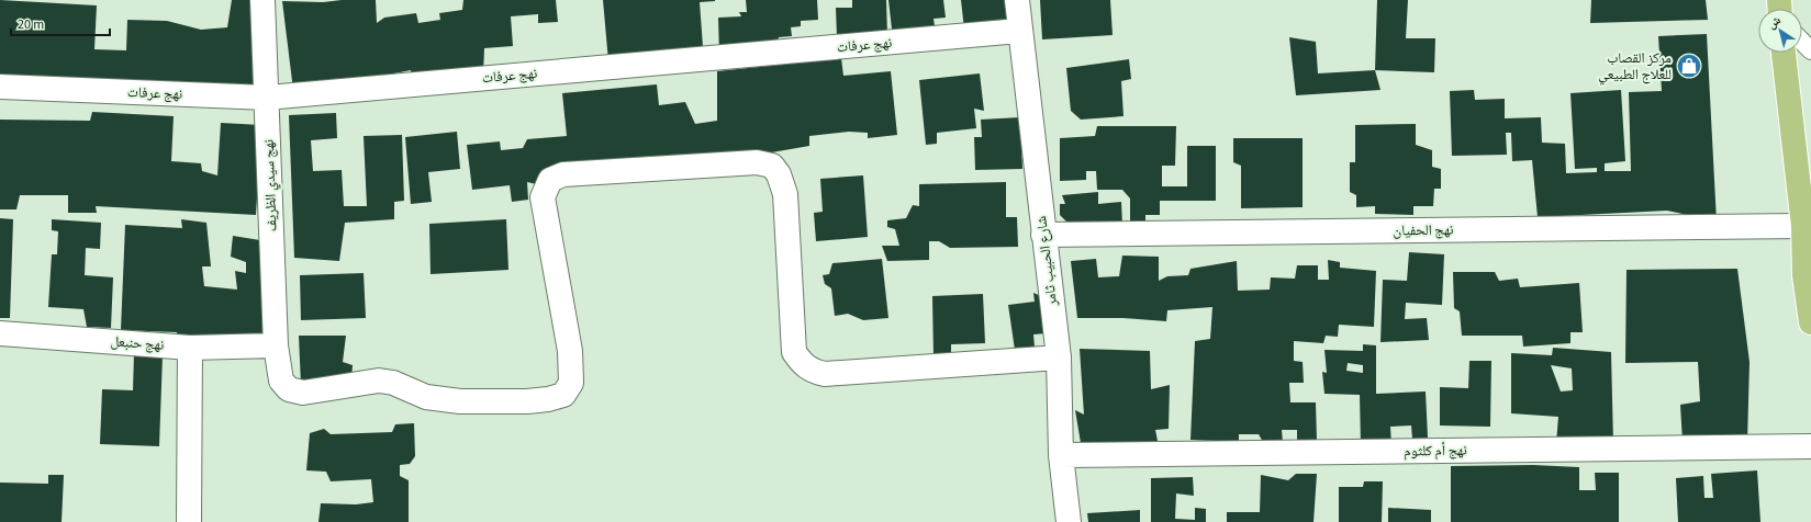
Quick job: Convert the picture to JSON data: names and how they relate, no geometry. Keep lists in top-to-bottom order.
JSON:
{
  "streets": {
    "street": [
      "نهج عرفات",
      "نهج سيدي الظريف",
      "نهج الحفيان",
      "شارع الحبيب ثامر",
      "نهج حنبعل",
      "نهج أم كلثوم"
    ]
  },
  "crossings": [
    ["نهج عرفات", "نهج سيدي الظريف"],
    ["نهج عرفات", "شارع الحبيب ثامر"],
    ["نهج سيدي الظريف", "شارع الحبيب ثامر"],
    ["نهج سيدي الظريف", "نهج حنبعل"],
    ["نهج الحفيان", "شارع الحبيب ثامر"],
    ["شارع الحبيب ثامر", "نهج أم كلثوم"]
  ],
  "places": {
    "shop": ["مركز القصاب للعلاج الطبيعي"]
  },
  "scale_bar": "20 m",
  "north": "top left"
}
